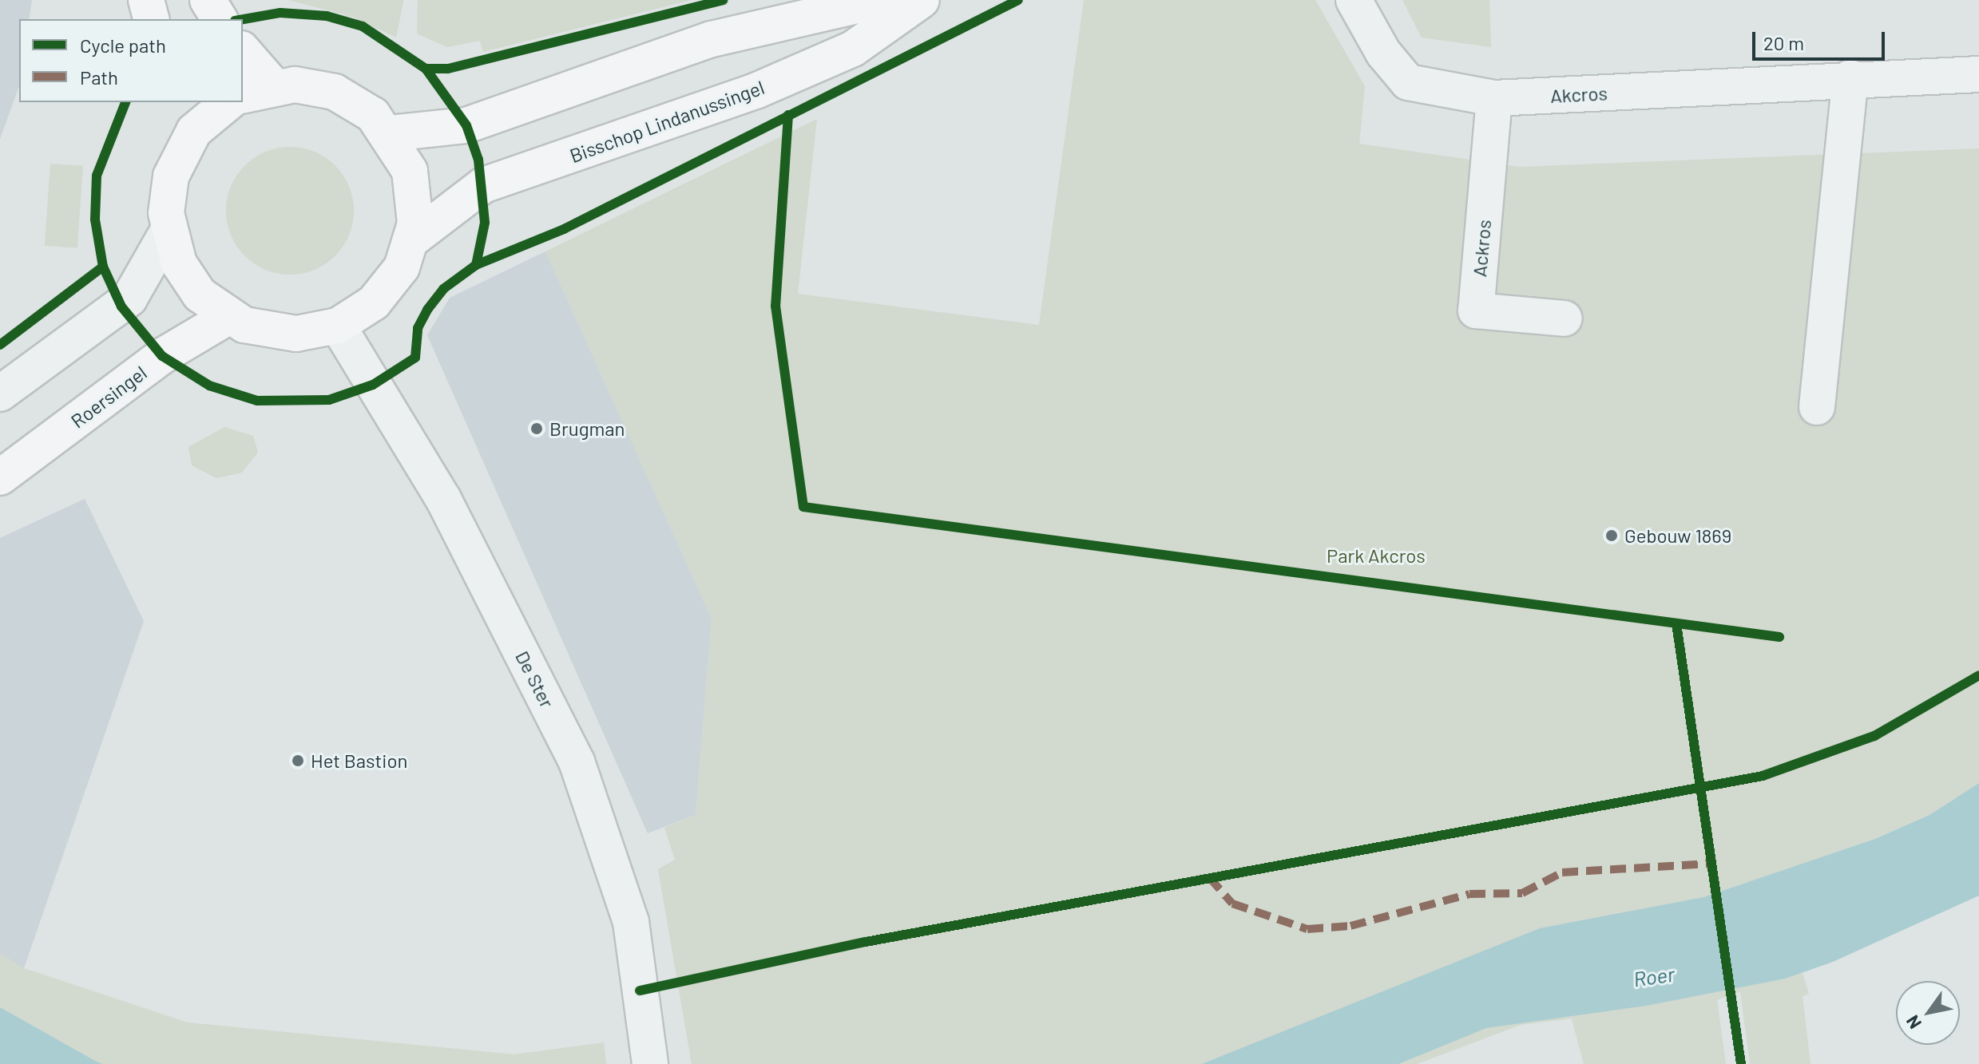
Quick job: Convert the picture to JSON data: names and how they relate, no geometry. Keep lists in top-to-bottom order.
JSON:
{
  "streets": {
    "main road": ["Bisschop Lindanussingel", "Roersingel"],
    "street": ["Akcros", "Ackros", "De Ster"]
  },
  "crossings": [
    ["Akcros", "Ackros"]
  ],
  "water": ["Roer"],
  "parks": ["Park Akcros"],
  "places": ["Brugman", "Gebouw 1869", "Het Bastion"],
  "legend": ["Cycle path", "Path"],
  "scale_bar": "20 m",
  "north": "bottom left"
}
